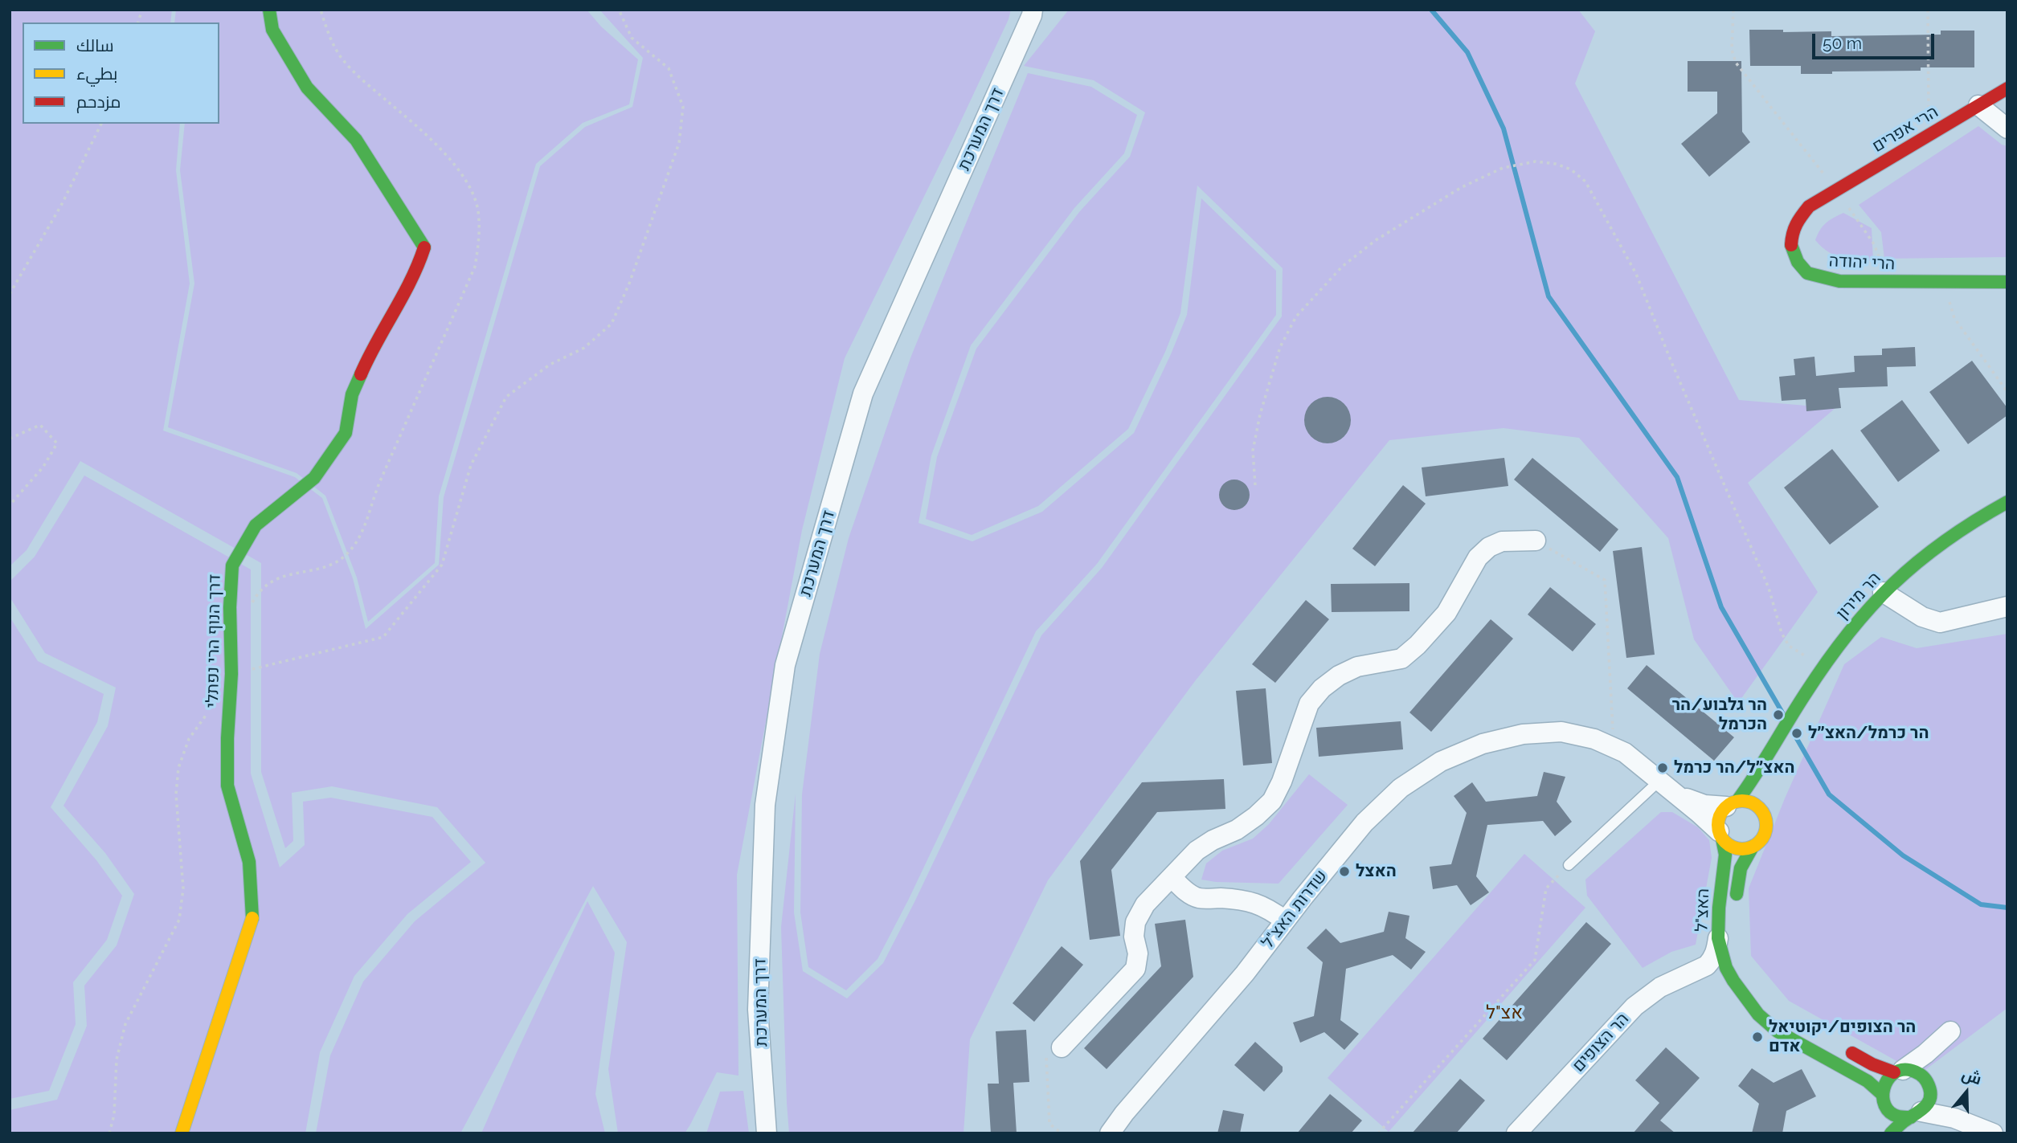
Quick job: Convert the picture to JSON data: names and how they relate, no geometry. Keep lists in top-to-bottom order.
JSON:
{
  "streets": {
    "street": [
      "דרך המערכת",
      "הרי אפרים",
      "הרי יהודה",
      "הר מירון",
      "דרך הנוף הרי נפתלי",
      "שדרות האצ\"ל",
      "האצ\"ל",
      "הר הצופים"
    ]
  },
  "crossings": [
    ["הרי אפרים", "הרי יהודה"],
    ["הר מירון", "שדרות האצ\"ל"],
    ["הר מירון", "האצ\"ל"],
    ["שדרות האצ\"ל", "האצ\"ל"],
    ["האצ\"ל", "הר הצופים"]
  ],
  "districts": ["אצ\"ל"],
  "places": [
    "הר גלבוע/הר הכרמל",
    "הר כרמל/האצ״ל",
    "האצ״ל/הר כרמל",
    "האצל",
    "הר הצופים/יקוטיאל אדם"
  ],
  "legend": ["سالك", "بطيء", "مزدحم"],
  "scale_bar": "50 m",
  "north": "top"
}
